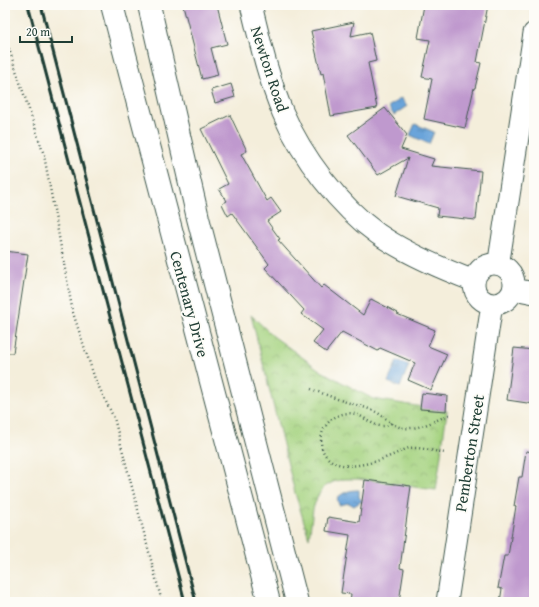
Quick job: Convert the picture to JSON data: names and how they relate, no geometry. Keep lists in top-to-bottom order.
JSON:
{
  "streets": {
    "highway": ["Centenary Drive"],
    "street": ["Newton Road", "Pemberton Street"]
  },
  "crossings": [
    ["Newton Road", "Pemberton Street"]
  ],
  "scale_bar": "20 m"
}
